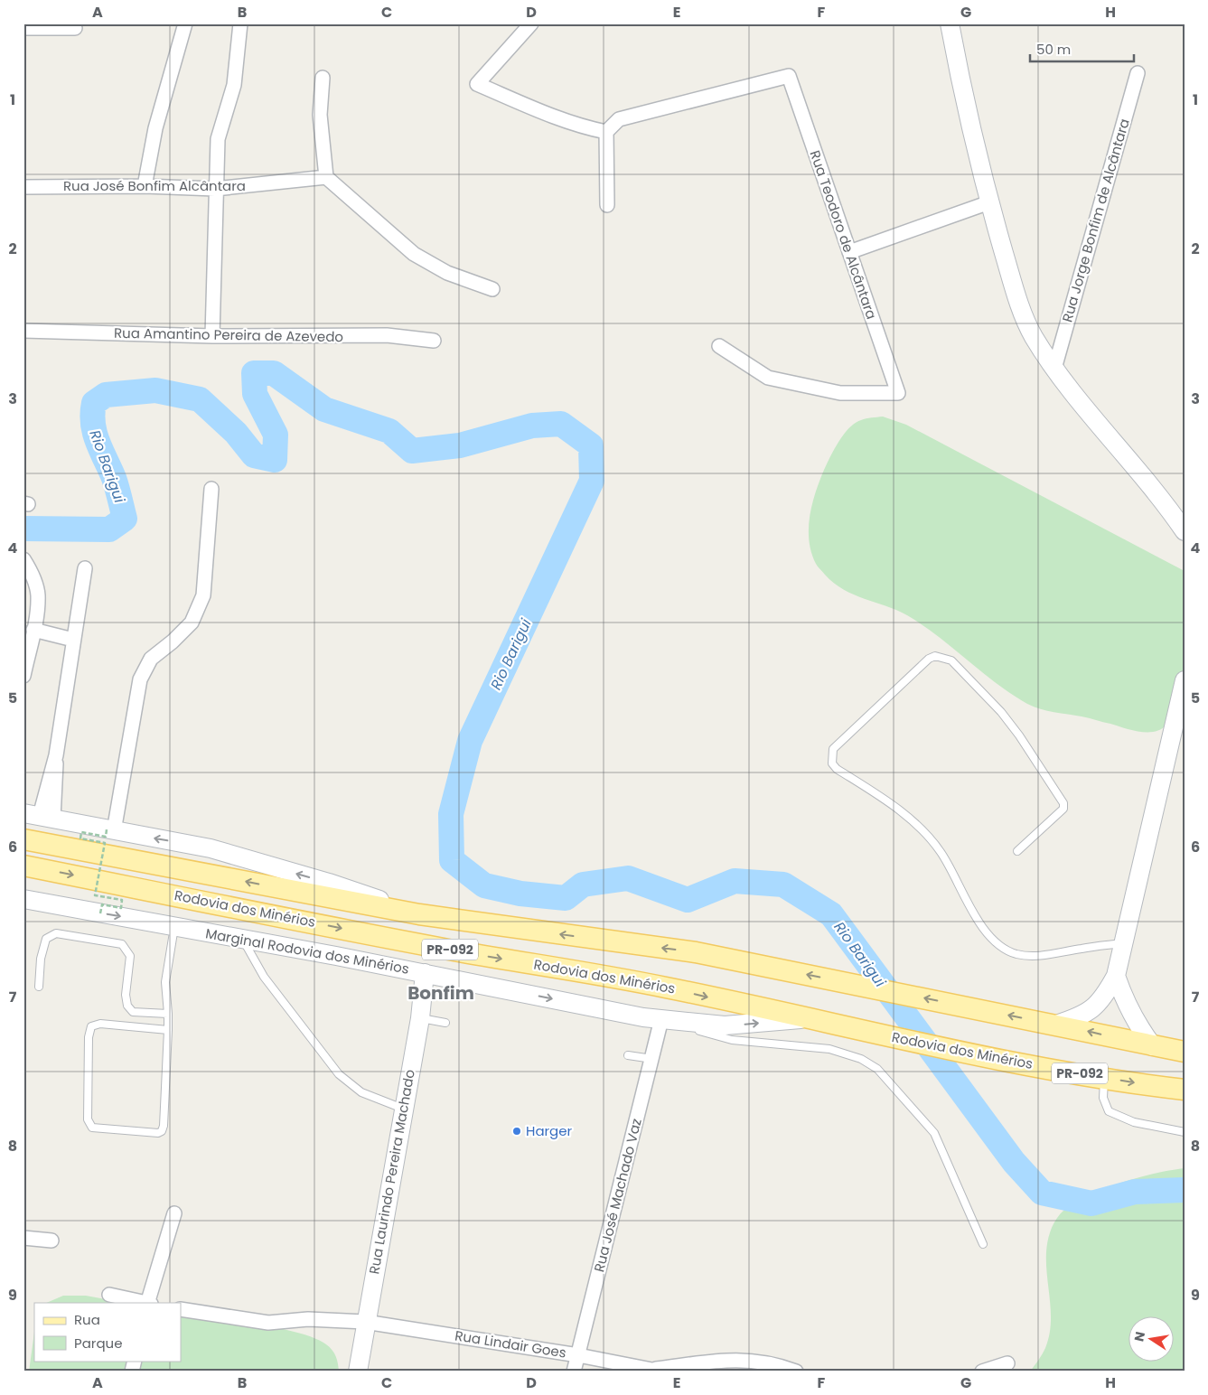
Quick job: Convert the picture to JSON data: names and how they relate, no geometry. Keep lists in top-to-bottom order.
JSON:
{
  "streets": {
    "main road": [
      "Rodovia dos Minérios",
      "PR-092",
      "Marginal Rodovia dos Minérios",
      "Rua Laurindo Pereira Machado"
    ],
    "street": [
      "Rua José Bonfim Alcântara",
      "Rua Jorge Bonfim de Alcântara",
      "Rua Teodoro de Alcântara",
      "Rua Amantino Pereira de Azevedo",
      "Rua José Machado Vaz",
      "Rua Lindair Goes"
    ]
  },
  "crossings": [
    ["Rodovia dos Minérios", "Marginal Rodovia dos Minérios"],
    ["Marginal Rodovia dos Minérios", "Rua Laurindo Pereira Machado"],
    ["Marginal Rodovia dos Minérios", "Rua José Machado Vaz"],
    ["Rua Laurindo Pereira Machado", "Rua Lindair Goes"],
    ["Rua José Machado Vaz", "Rua Lindair Goes"]
  ],
  "one_way": ["Marginal Rodovia dos Minérios"],
  "districts": ["Bonfim"],
  "water": ["Rio Barigui"],
  "places": ["Harger"],
  "legend": ["Rua", "Parque"],
  "scale_bar": "50 m",
  "north": "left",
  "grid": {
    "columns": [
      "A",
      "B",
      "C",
      "D",
      "E",
      "F",
      "G",
      "H"
    ],
    "rows": [
      "1",
      "2",
      "3",
      "4",
      "5",
      "6",
      "7",
      "8",
      "9"
    ]
  }
}
